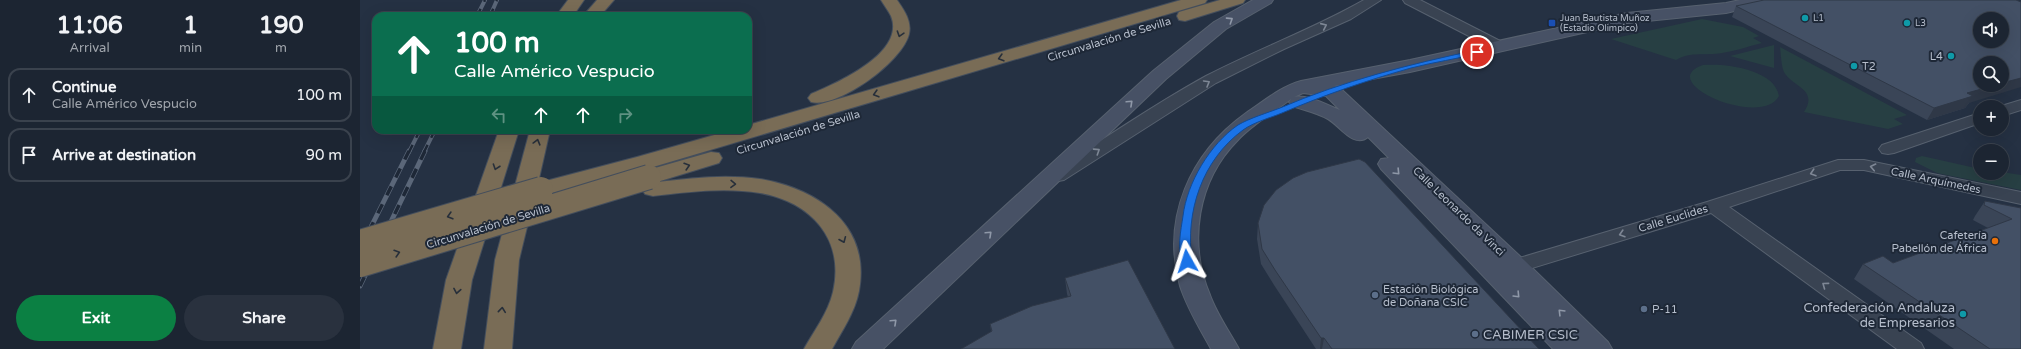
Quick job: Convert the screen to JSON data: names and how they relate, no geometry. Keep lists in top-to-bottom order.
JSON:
{
  "streets": {
    "highway": ["Circunvalación de Sevilla"],
    "street": ["Calle Arquímedes", "Calle Leonardo da Vinci", "Calle Euclides"]
  },
  "crossings": [
    ["Calle Arquímedes", "Calle Euclides"],
    ["Calle Leonardo da Vinci", "Calle Euclides"]
  ],
  "one_way": ["Calle Euclides"],
  "places": {
    "other": [
      "L1",
      "L3",
      "L4",
      "T2",
      "Cafetería Pabellón de África",
      "Estación Biológica de Doñana CSIC",
      "P-11",
      "Confederación Andaluza de Empresarios",
      "CABIMER CSIC"
    ],
    "transit": ["Juan Bautista Muñoz (Estadio Olimpico)"]
  },
  "page": {
    "eta": [
      "11:06",
      "Arrival",
      "1",
      "min",
      "190",
      "m"
    ],
    "map_buttons": ["+", "−"],
    "turn": ["100 m", "Calle Américo Vespucio"],
    "list": [
      {
        "name": "Continue",
        "note": "Calle Américo Vespucio",
        "value": "100 m"
      },
      {
        "name": "Arrive at destination",
        "value": "90 m"
      }
    ],
    "buttons": ["Exit", "Share"]
  }
}
